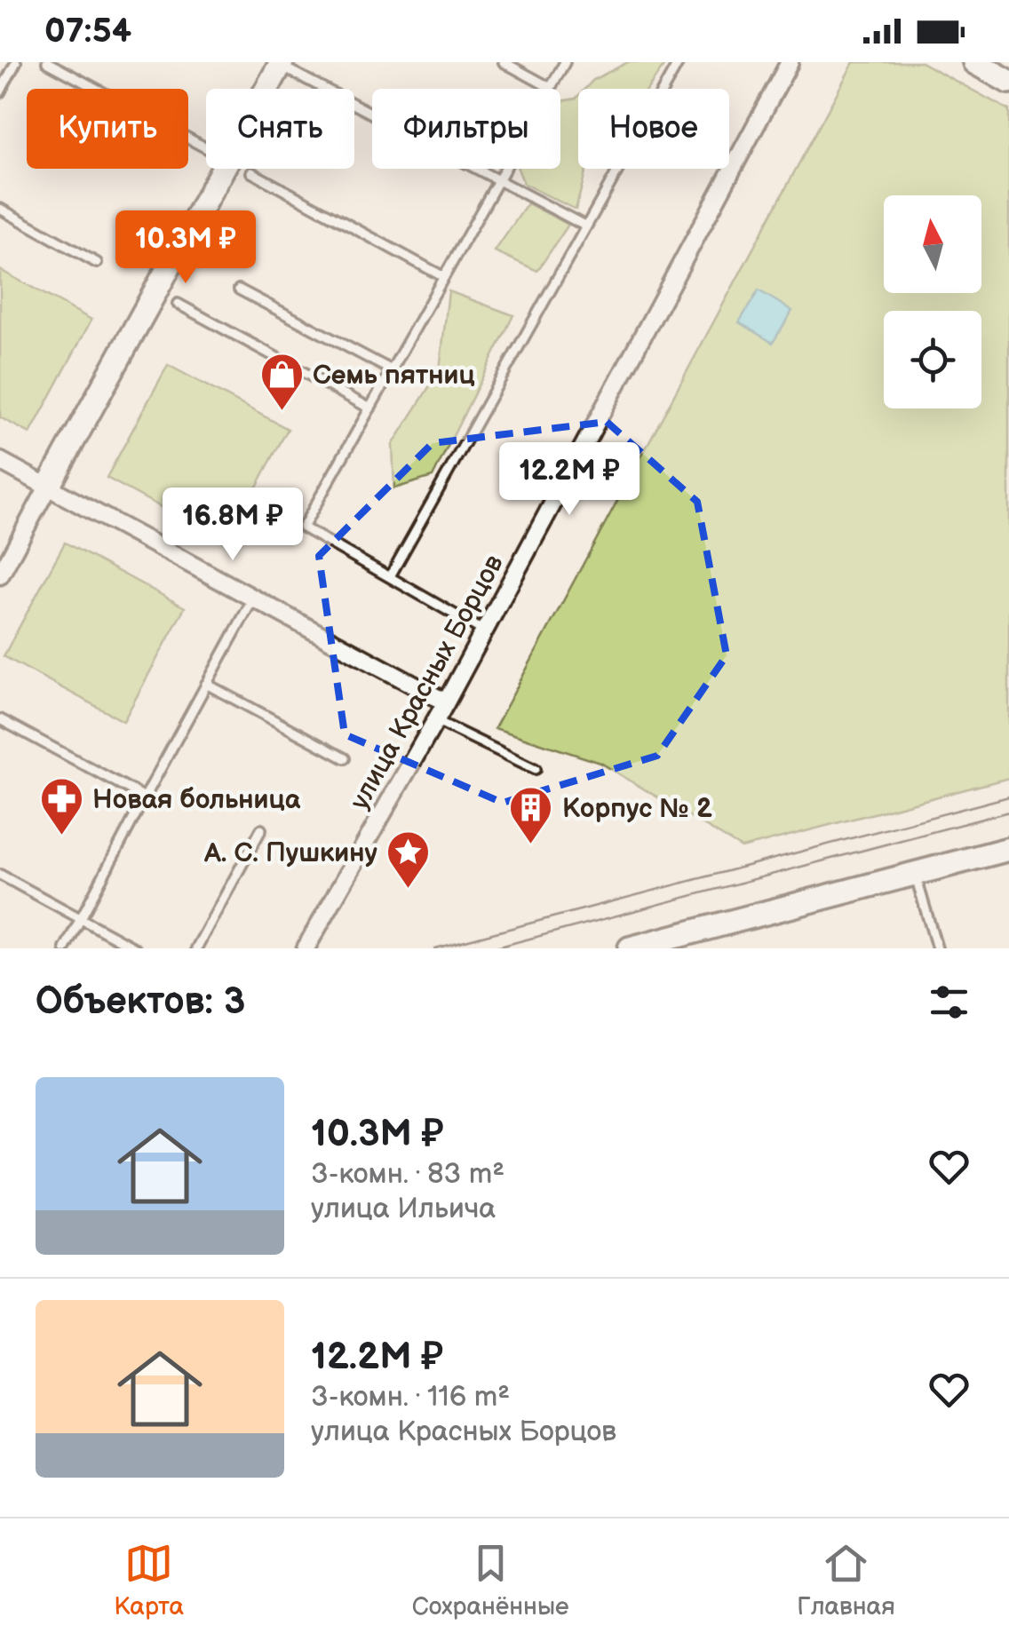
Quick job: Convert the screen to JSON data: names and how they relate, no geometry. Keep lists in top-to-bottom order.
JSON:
{
  "streets": {
    "street": ["улица Красных Борцов"]
  },
  "places": {
    "shop": ["Семь пятниц"],
    "pharmacy": ["Новая больница"],
    "building": ["Корпус № 2"],
    "place": ["А. С. Пушкину"]
  },
  "north": "top",
  "page": {
    "status": "07:54",
    "chip": [
      "Купить",
      "Снять",
      "Фильтры",
      "Новое"
    ],
    "price": ["10.3M ₽", "12.2M ₽", "16.8M ₽"],
    "heading": "Объектов: 3",
    "list": [
      {
        "name": "10.3M ₽",
        "note": "3-комн. · 83 m² · улица Ильича"
      },
      {
        "name": "12.2M ₽",
        "note": "3-комн. · 116 m² · улица Красных Борцов"
      }
    ],
    "tabs": ["Карта", "Сохранённые", "Главная"]
  }
}
